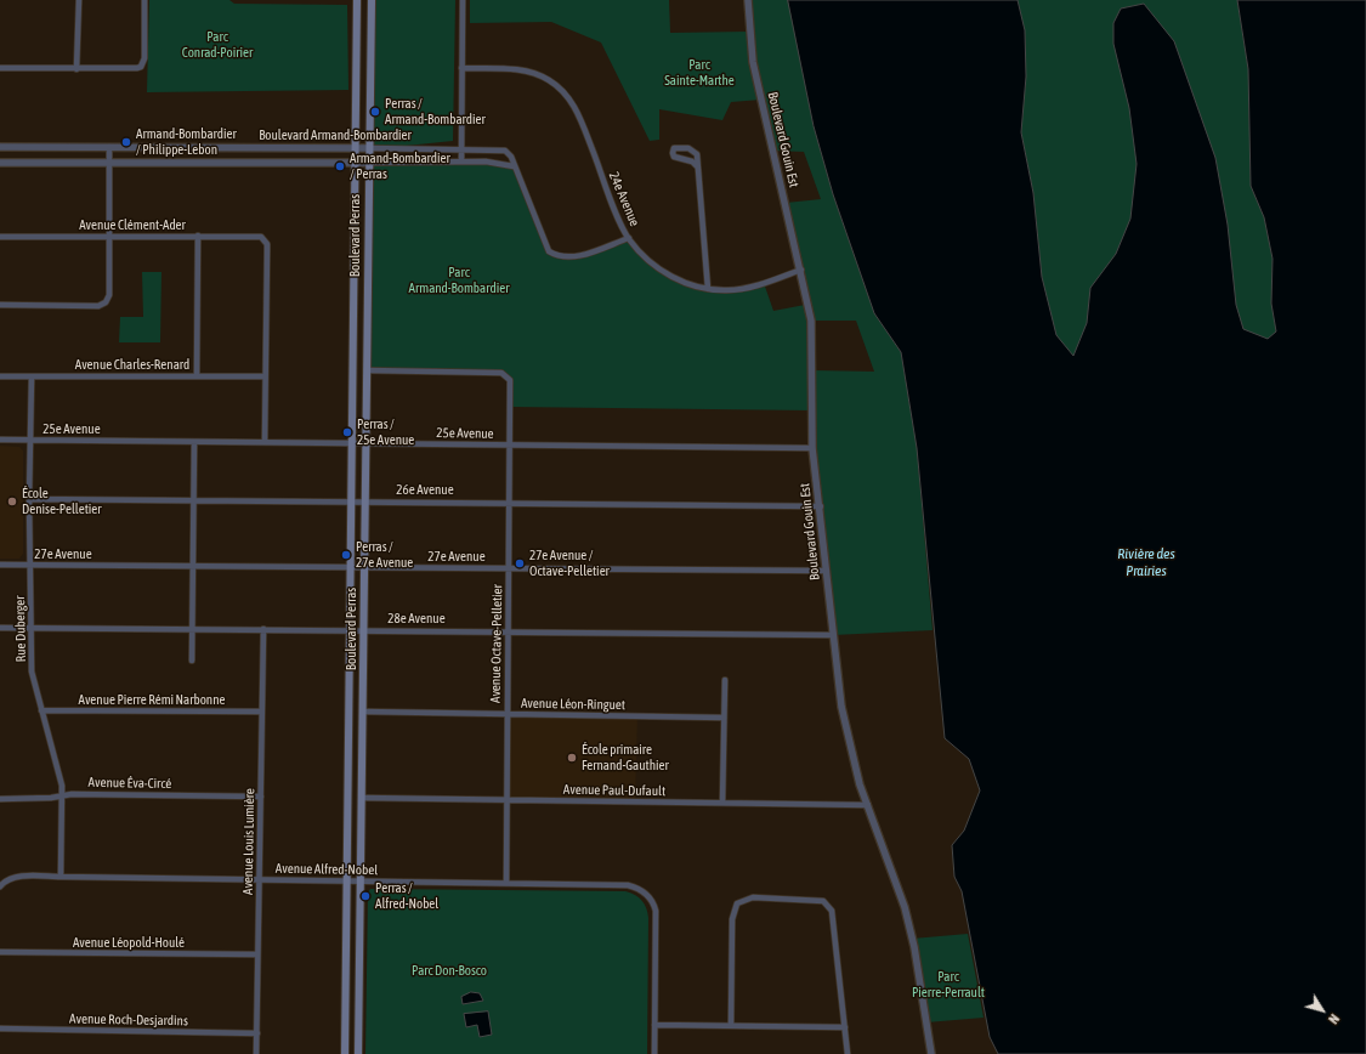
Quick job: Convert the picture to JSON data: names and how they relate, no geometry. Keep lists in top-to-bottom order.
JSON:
{
  "streets": {
    "main road": ["Boulevard Perras"],
    "street": [
      "Boulevard Armand-Bombardier",
      "Boulevard Gouin Est",
      "24e Avenue",
      "Avenue Clément-Ader",
      "Avenue Charles-Renard",
      "25e Avenue",
      "26e Avenue",
      "27e Avenue",
      "28e Avenue",
      "Rue Duberger",
      "Avenue Octave-Pelletier",
      "Avenue Pierre Rémi Narbonne",
      "Avenue Léon-Ringuet",
      "Avenue Éva-Circé",
      "Avenue Paul-Dufault",
      "Avenue Louis Lumière",
      "Avenue Alfred-Nobel",
      "Avenue Léopold-Houlé",
      "Avenue Roch-Desjardins"
    ]
  },
  "crossings": [
    ["Boulevard Armand-Bombardier", "24e Avenue"],
    ["Boulevard Armand-Bombardier", "Boulevard Perras"],
    ["Boulevard Gouin Est", "24e Avenue"],
    ["Boulevard Gouin Est", "25e Avenue"],
    ["Boulevard Gouin Est", "26e Avenue"],
    ["Boulevard Gouin Est", "27e Avenue"],
    ["Boulevard Gouin Est", "28e Avenue"],
    ["Boulevard Gouin Est", "Avenue Paul-Dufault"],
    ["Avenue Clément-Ader", "Avenue Charles-Renard"],
    ["Boulevard Perras", "25e Avenue"],
    ["Boulevard Perras", "26e Avenue"],
    ["Boulevard Perras", "27e Avenue"],
    ["Boulevard Perras", "28e Avenue"],
    ["Boulevard Perras", "Avenue Octave-Pelletier"],
    ["Boulevard Perras", "Avenue Léon-Ringuet"],
    ["Boulevard Perras", "Avenue Paul-Dufault"],
    ["Boulevard Perras", "Avenue Alfred-Nobel"],
    ["Avenue Charles-Renard", "Rue Duberger"],
    ["25e Avenue", "Rue Duberger"],
    ["25e Avenue", "Avenue Octave-Pelletier"],
    ["26e Avenue", "Rue Duberger"],
    ["26e Avenue", "Avenue Octave-Pelletier"],
    ["27e Avenue", "Rue Duberger"],
    ["27e Avenue", "Avenue Octave-Pelletier"],
    ["28e Avenue", "Rue Duberger"],
    ["28e Avenue", "Avenue Octave-Pelletier"],
    ["28e Avenue", "Avenue Louis Lumière"],
    ["Rue Duberger", "Avenue Pierre Rémi Narbonne"],
    ["Rue Duberger", "Avenue Éva-Circé"],
    ["Rue Duberger", "Avenue Alfred-Nobel"],
    ["Avenue Octave-Pelletier", "Avenue Léon-Ringuet"],
    ["Avenue Octave-Pelletier", "Avenue Paul-Dufault"],
    ["Avenue Octave-Pelletier", "Avenue Alfred-Nobel"],
    ["Avenue Pierre Rémi Narbonne", "Avenue Louis Lumière"],
    ["Avenue Éva-Circé", "Avenue Louis Lumière"],
    ["Avenue Louis Lumière", "Avenue Alfred-Nobel"],
    ["Avenue Louis Lumière", "Avenue Léopold-Houlé"],
    ["Avenue Louis Lumière", "Avenue Roch-Desjardins"]
  ],
  "water": ["Rivière des Prairies"],
  "parks": [
    "Parc Conrad-Poirier",
    "Parc Sainte-Marthe",
    "Parc Armand-Bombardier",
    "Parc Don-Bosco",
    "Parc Pierre-Perrault"
  ],
  "places": [
    "Perras / Armand-Bombardier",
    "Armand-Bombardier / Philippe-Lebon",
    "Armand-Bombardier / Perras",
    "Perras / 25e Avenue",
    "École Denise-Pelletier",
    "Perras / 27e Avenue",
    "27e Avenue / Octave-Pelletier",
    "École primaire Fernand-Gauthier",
    "Perras / Alfred-Nobel"
  ],
  "north": "bottom right"
}
